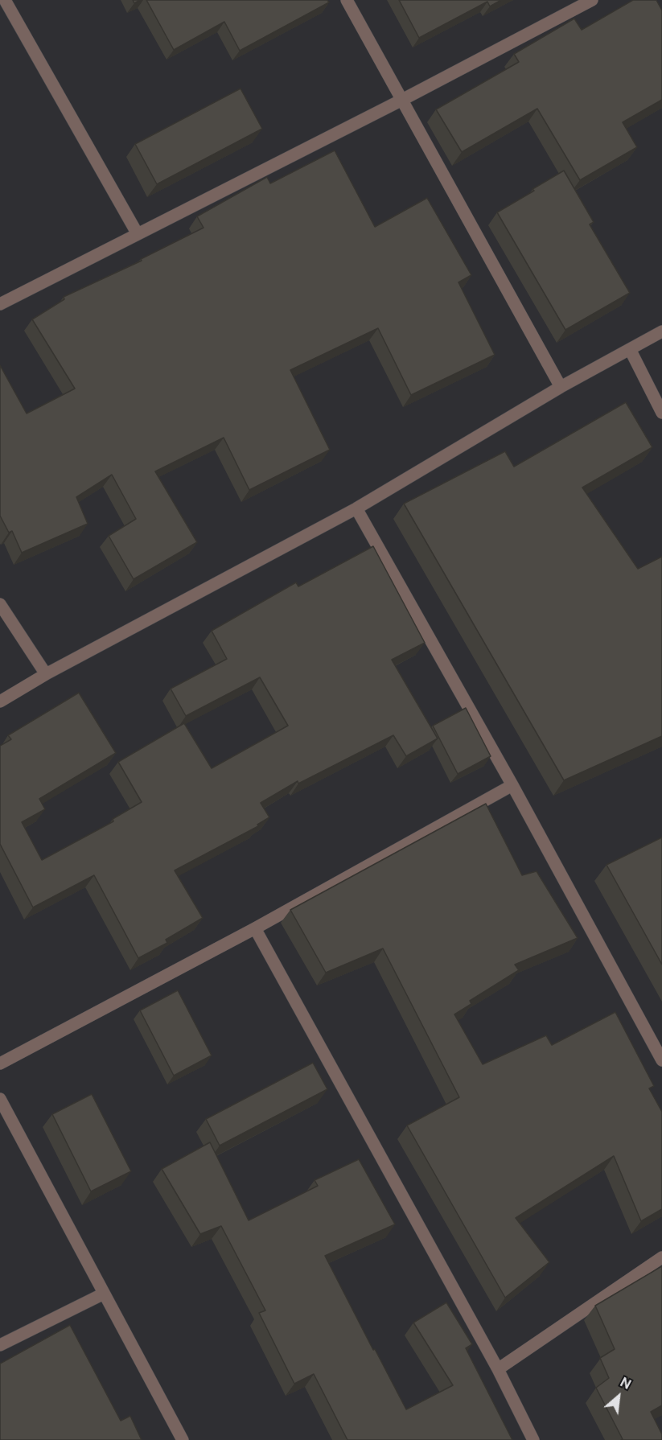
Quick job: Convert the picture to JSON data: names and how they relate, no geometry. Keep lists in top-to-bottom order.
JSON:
{
  "north": "top right"
}
